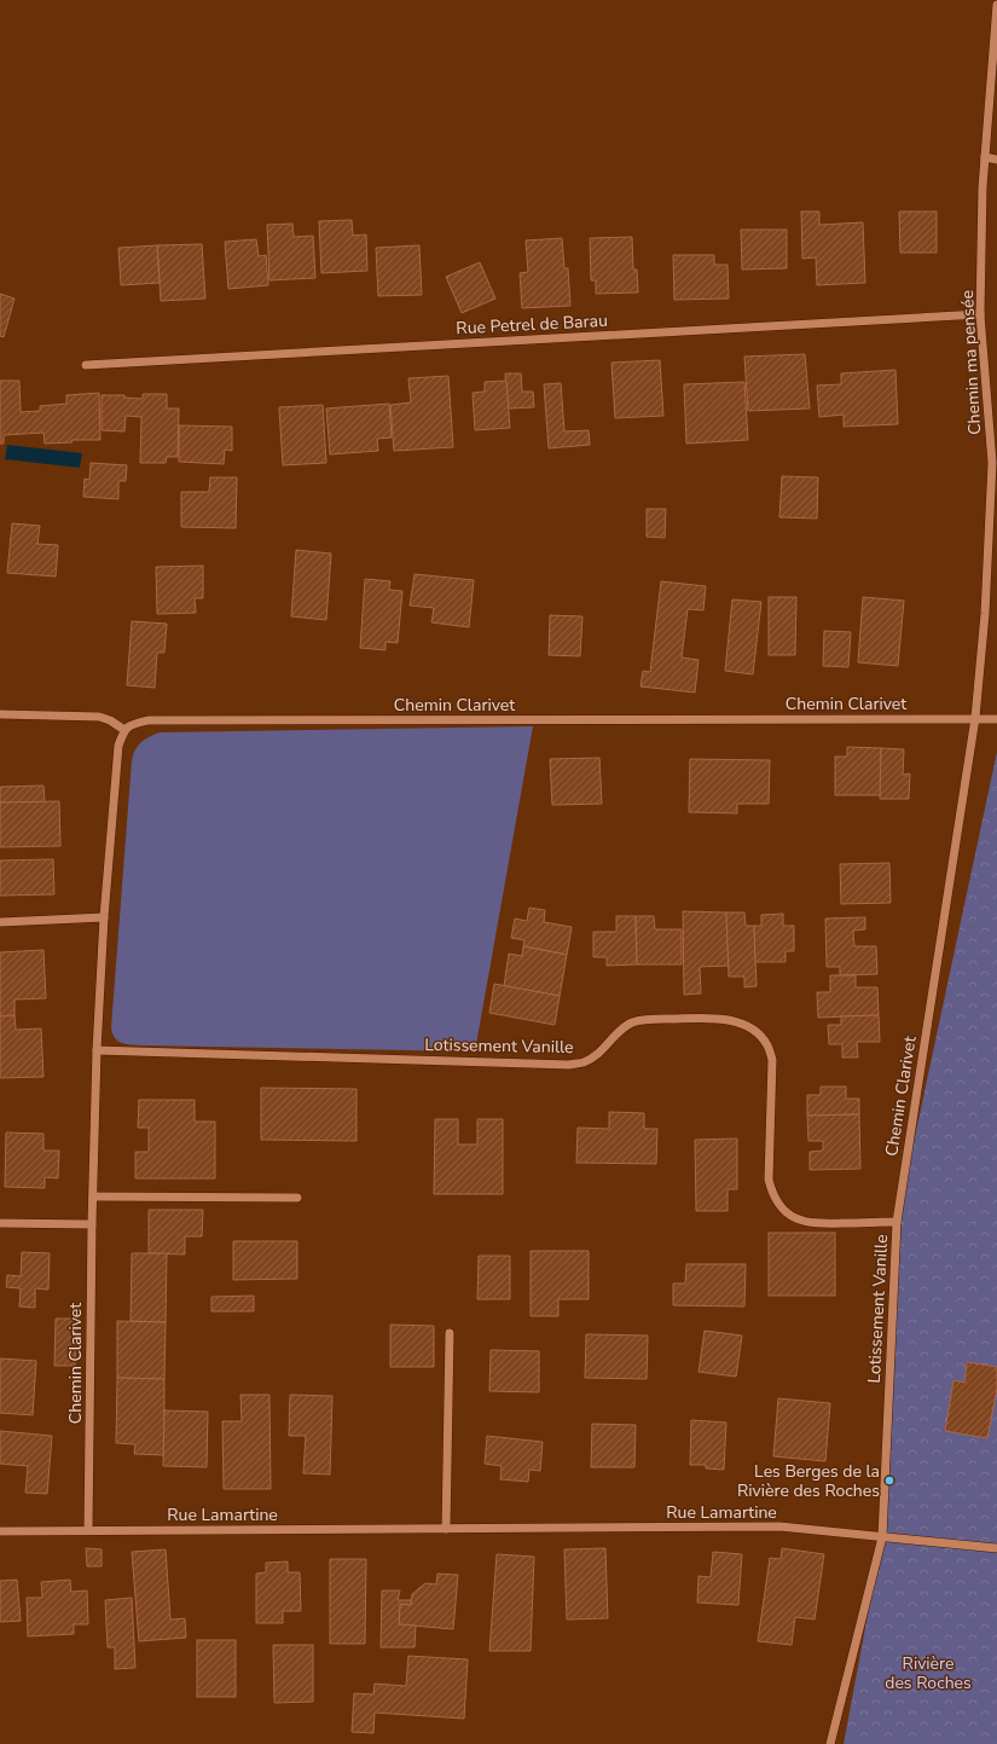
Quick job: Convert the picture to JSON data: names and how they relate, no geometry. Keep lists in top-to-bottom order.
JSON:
{
  "streets": {
    "street": [
      "Rue Petrel de Barau",
      "Chemin ma pensée",
      "Chemin Clarivet",
      "Lotissement Vanille",
      "Rue Lamartine"
    ]
  },
  "crossings": [
    ["Rue Petrel de Barau", "Chemin ma pensée"],
    ["Chemin ma pensée", "Chemin Clarivet"],
    ["Chemin Clarivet", "Lotissement Vanille"],
    ["Chemin Clarivet", "Rue Lamartine"],
    ["Lotissement Vanille", "Rue Lamartine"]
  ],
  "parks": ["Rivière des Roches"],
  "places": ["Les Berges de la Rivière des Roches"]
}
